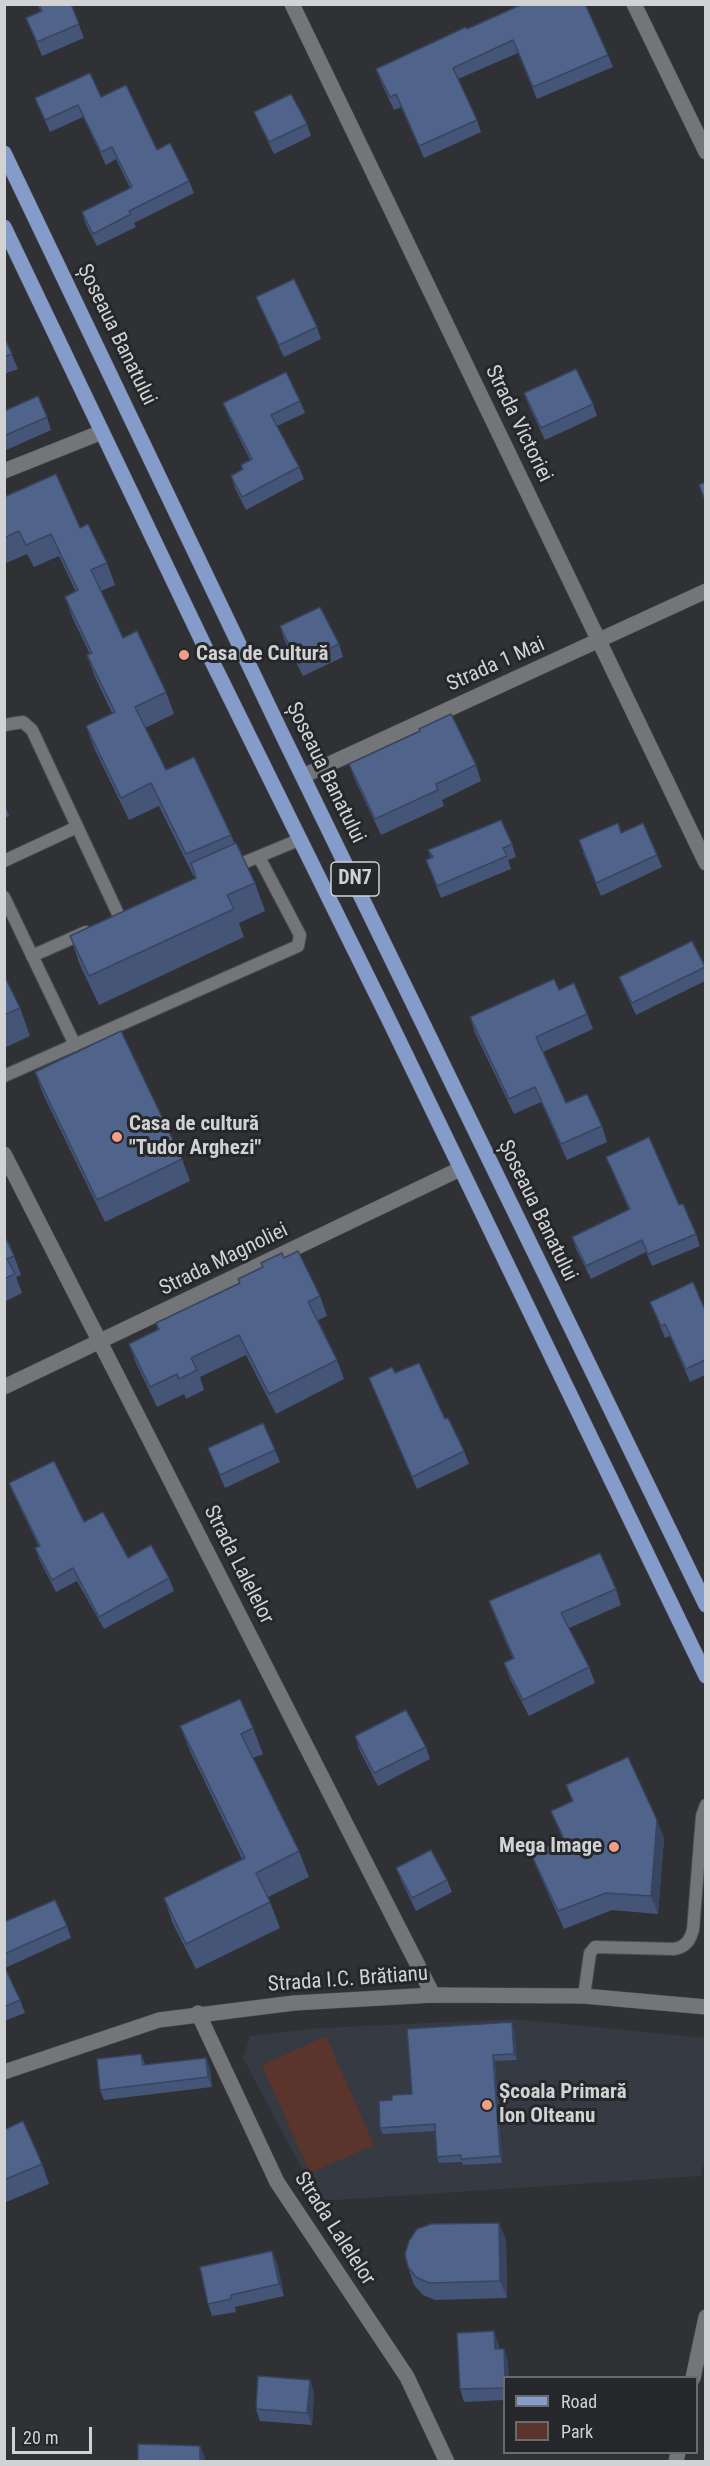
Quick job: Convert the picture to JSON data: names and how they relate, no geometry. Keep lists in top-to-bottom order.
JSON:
{
  "streets": {
    "main road": ["Șoseaua Banatului", "DN7"],
    "street": [
      "Strada Victoriei",
      "Strada 1 Mai",
      "Strada Magnoliei",
      "Strada Lalelelor",
      "Strada I.C. Brătianu"
    ]
  },
  "crossings": [
    ["Șoseaua Banatului", "Strada 1 Mai"],
    ["Strada Victoriei", "Strada 1 Mai"],
    ["DN7", "Strada Magnoliei"],
    ["Strada Magnoliei", "Strada Lalelelor"],
    ["Strada Lalelelor", "Strada I.C. Brătianu"]
  ],
  "places": [
    "Casa de Cultură",
    "Casa de cultură \"Tudor Arghezi\"",
    "Mega Image",
    "Școala Primară Ion Olteanu"
  ],
  "legend": ["Road", "Park"],
  "scale_bar": "20 m"
}
